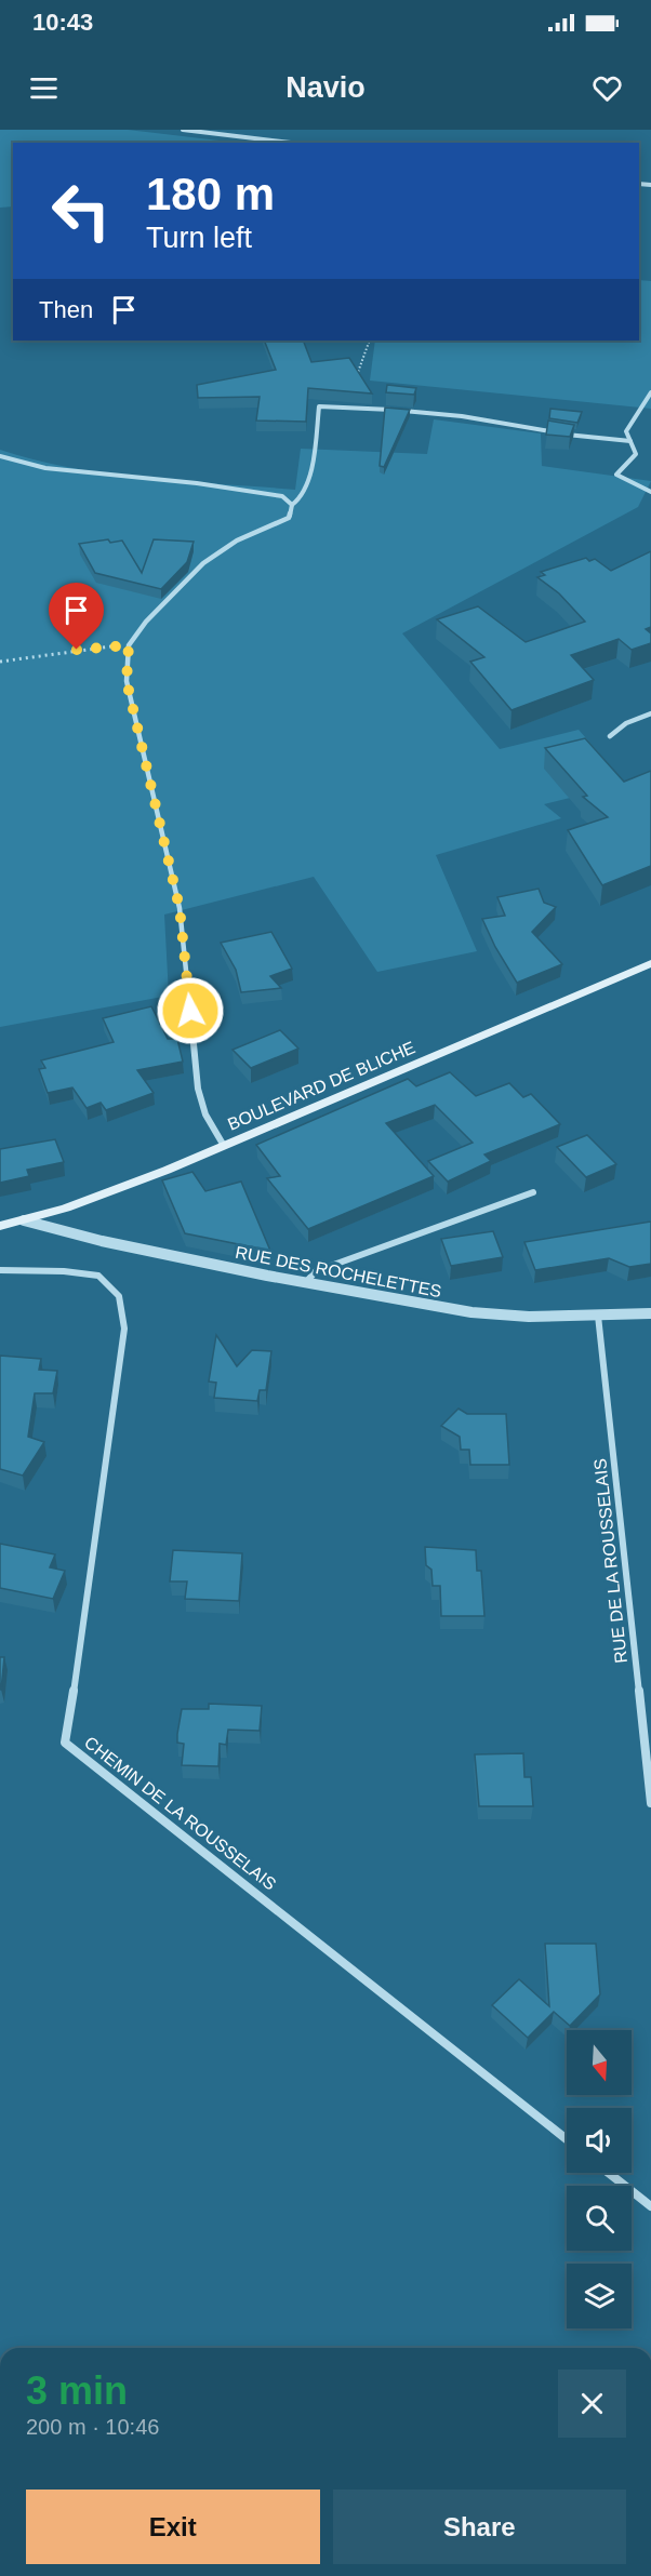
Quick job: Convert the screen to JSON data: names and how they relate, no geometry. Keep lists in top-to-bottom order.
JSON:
{
  "streets": {
    "main road": ["BOULEVARD DE BLICHE"],
    "street": ["RUE DES ROCHELETTES", "RUE DE LA ROUSSELAIS", "CHEMIN DE LA ROUSSELAIS"]
  },
  "crossings": [
    ["BOULEVARD DE BLICHE", "RUE DES ROCHELETTES"],
    ["RUE DES ROCHELETTES", "RUE DE LA ROUSSELAIS"]
  ],
  "north": "bottom",
  "page": {
    "status": "10:43",
    "header": "Navio",
    "turn": ["180 m", "Turn left"],
    "then": "Then",
    "heading": ["3 min", "200 m · 10:46"],
    "buttons": ["Exit", "Share"]
  }
}
